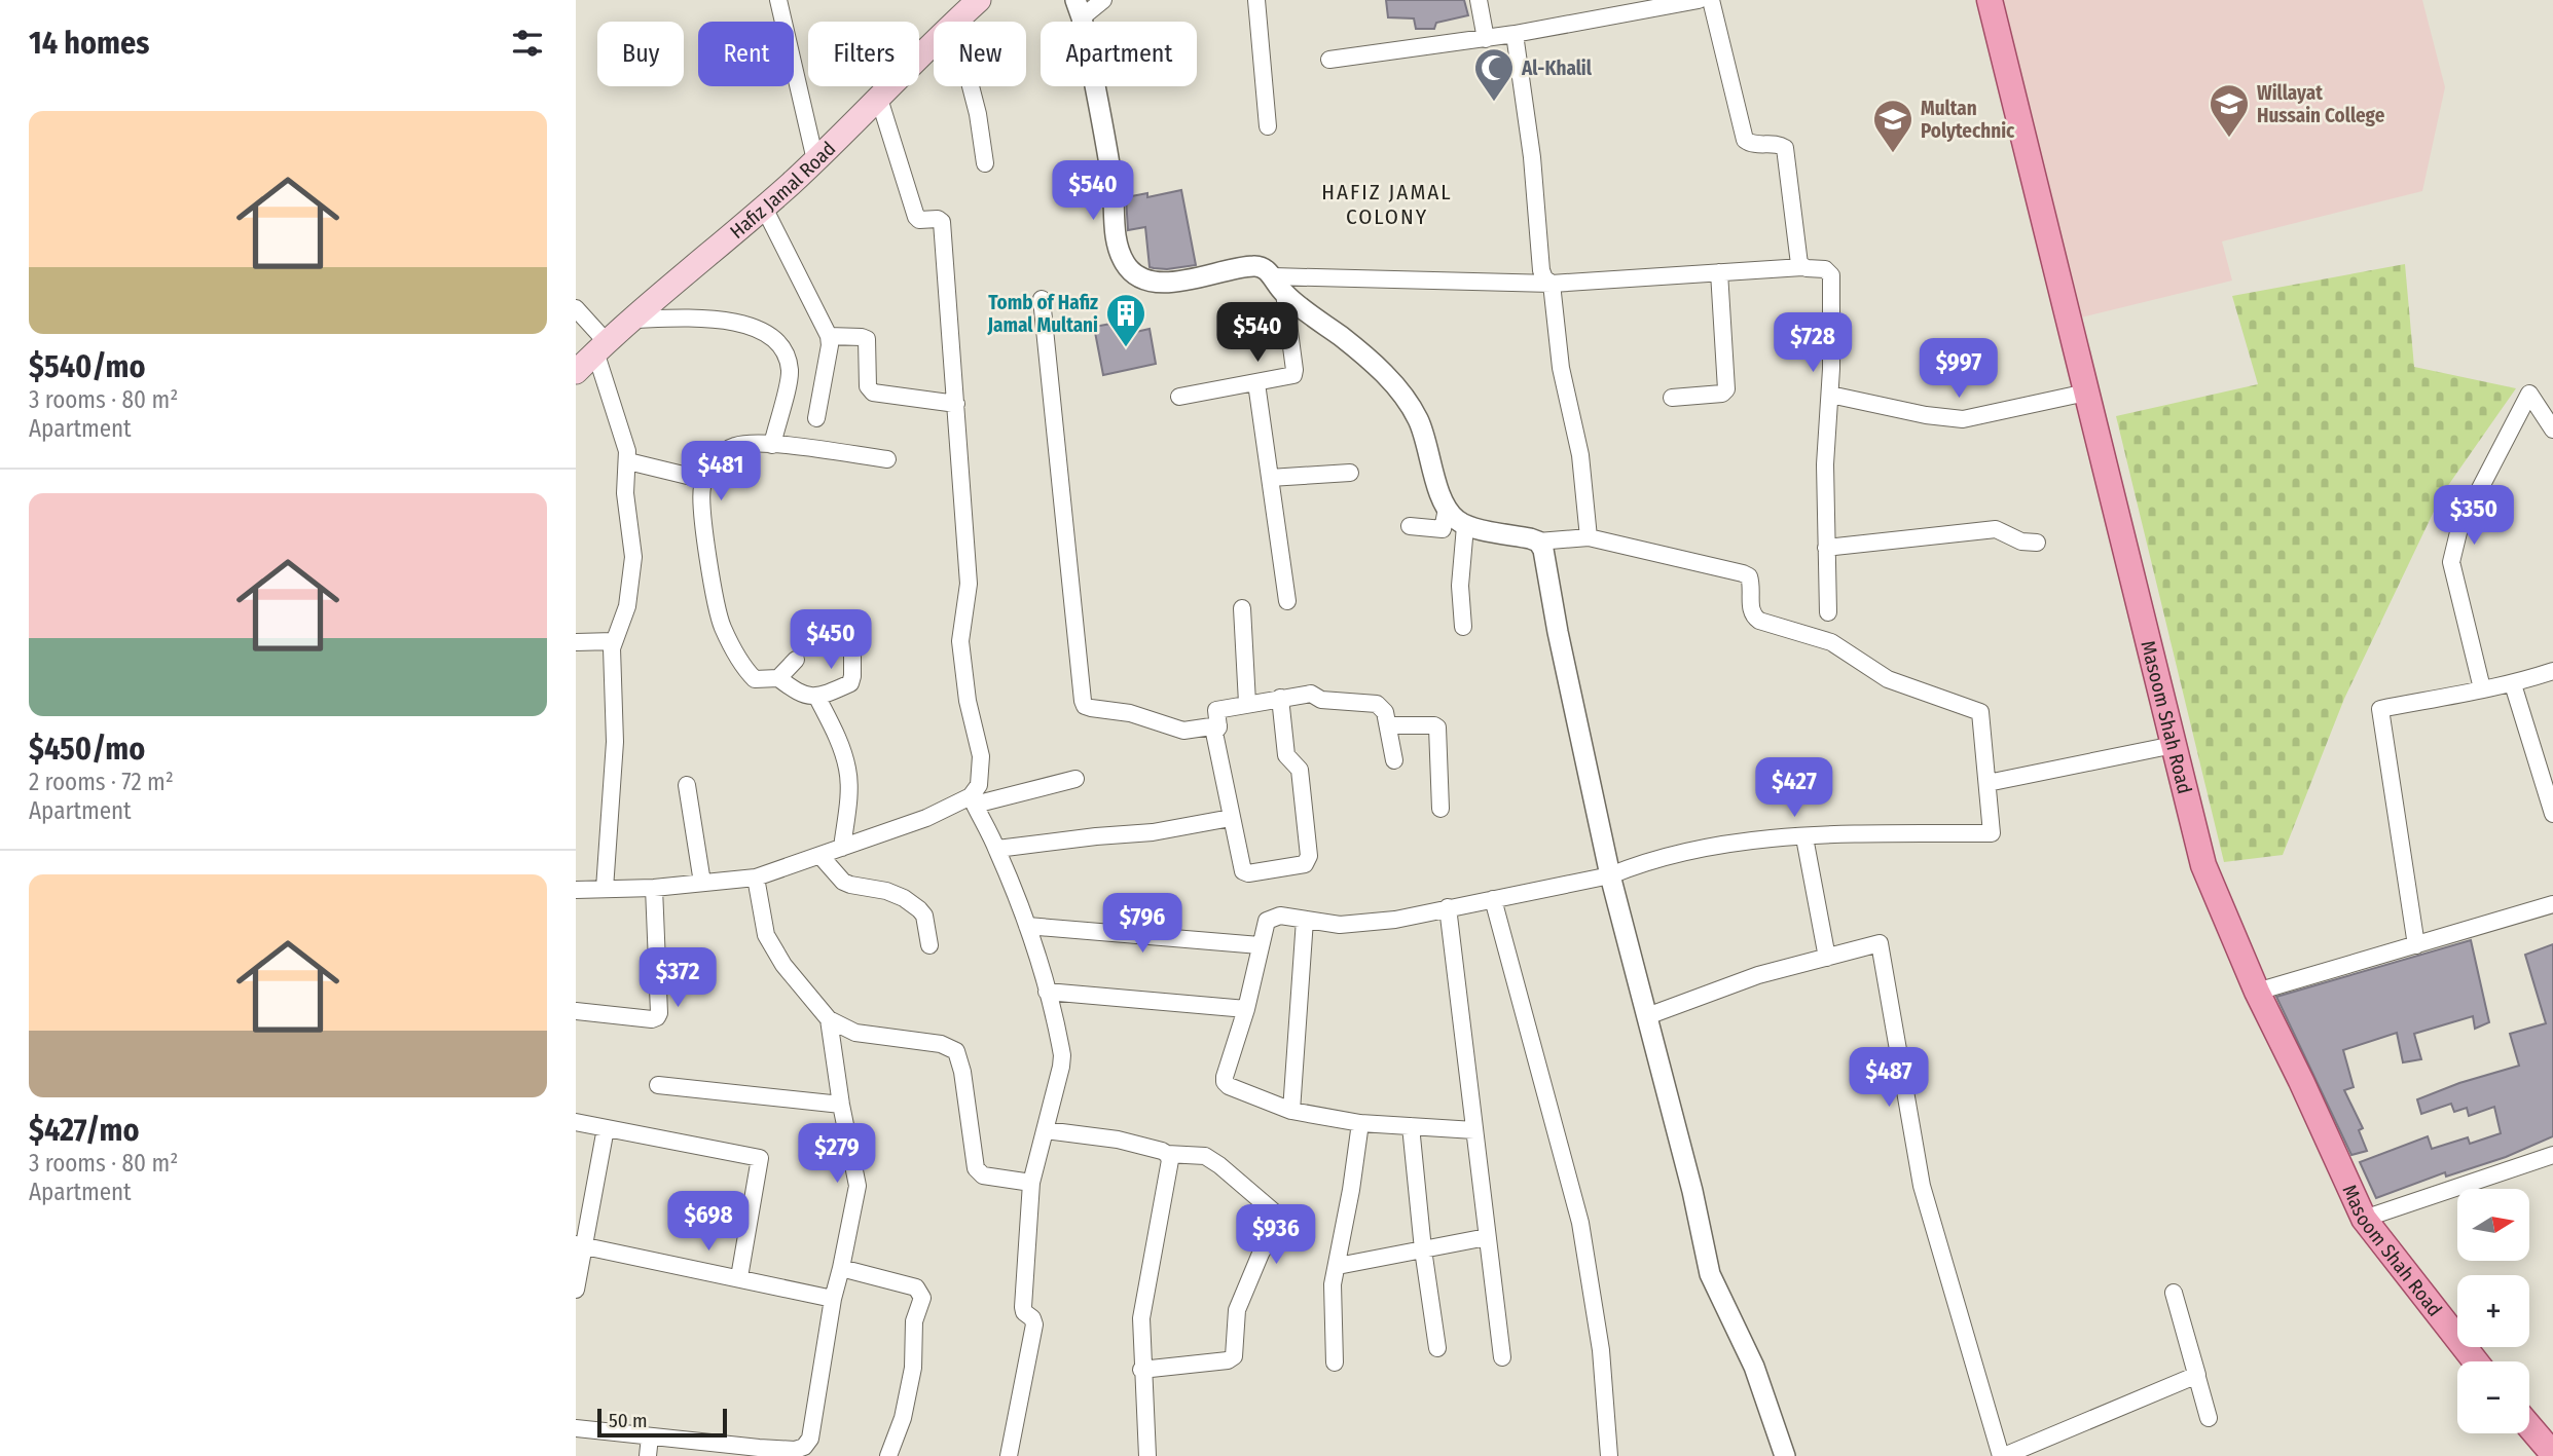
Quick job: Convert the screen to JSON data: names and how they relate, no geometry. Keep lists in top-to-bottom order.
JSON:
{
  "streets": {
    "main road": ["Hafiz Jamal Road", "Masoom Shah Road"]
  },
  "districts": ["HAFIZ JAMAL COLONY"],
  "places": {
    "mosque": ["Al-Khalil"],
    "school or university": ["Willayat Hussain College", "Multan Polytechnic"],
    "building": ["Tomb of Hafiz Jamal Multani"]
  },
  "scale_bar": "50 m",
  "north": "right",
  "page": {
    "heading": "14 homes",
    "chip": [
      "Buy",
      "Rent",
      "Filters",
      "New",
      "Apartment"
    ],
    "list": [
      {
        "name": "$540/mo",
        "note": "3 rooms · 80 m² · Apartment"
      },
      {
        "name": "$450/mo",
        "note": "2 rooms · 72 m² · Apartment"
      },
      {
        "name": "$427/mo",
        "note": "3 rooms · 80 m² · Apartment"
      }
    ],
    "price": [
      "$540",
      "$540",
      "$728",
      "$997",
      "$481",
      "$350",
      "$450",
      "$427",
      "$796",
      "$372",
      "$487",
      "$279",
      "$698",
      "$936"
    ],
    "map_buttons": ["+", "−"],
    "scale": "50 m"
  }
}
